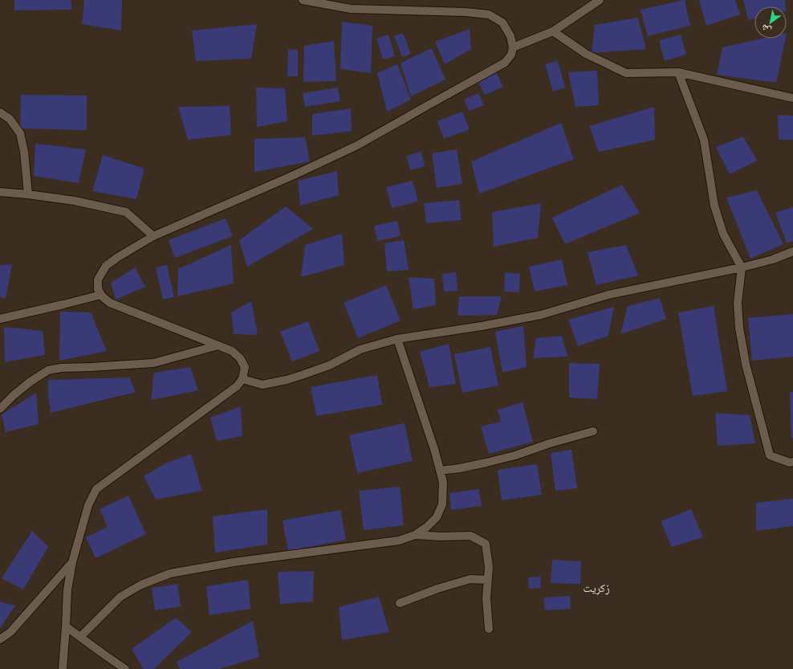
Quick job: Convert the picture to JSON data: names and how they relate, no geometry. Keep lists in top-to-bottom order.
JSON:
{
  "districts": ["زكريت"],
  "north": "bottom left"
}
